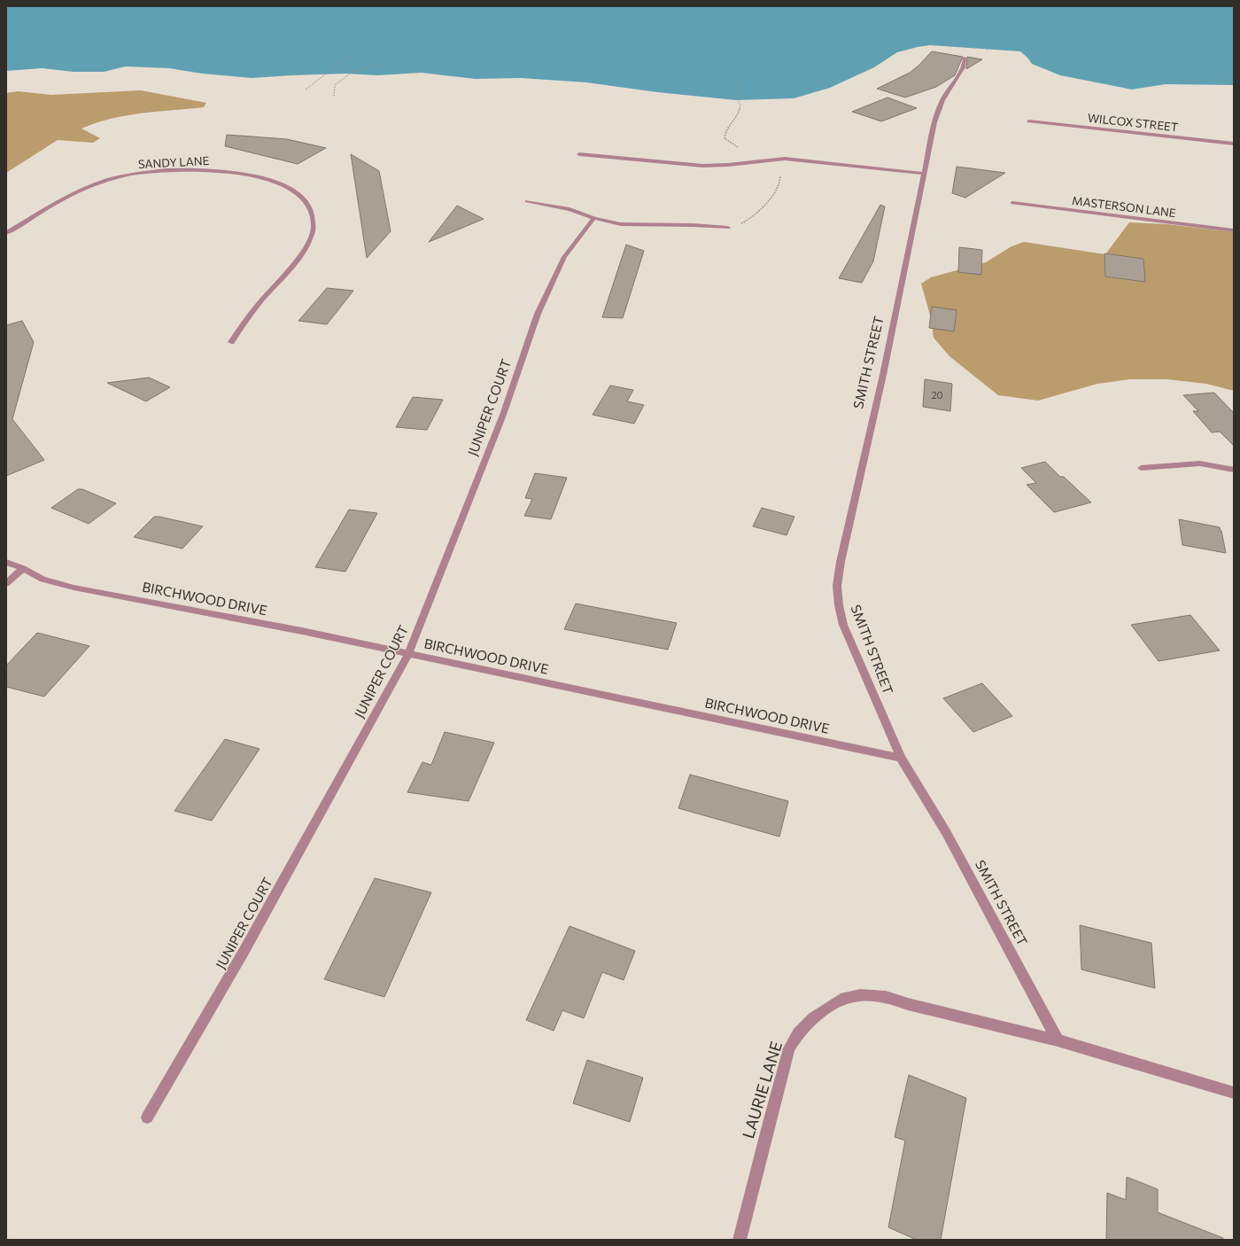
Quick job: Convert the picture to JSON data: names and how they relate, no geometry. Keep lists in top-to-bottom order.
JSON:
{
  "streets": {
    "street": [
      "WILCOX STREET",
      "SANDY LANE",
      "MASTERSON LANE",
      "SMITH STREET",
      "JUNIPER COURT",
      "BIRCHWOOD DRIVE",
      "LAURIE LANE"
    ]
  },
  "crossings": [
    ["SMITH STREET", "BIRCHWOOD DRIVE"],
    ["SMITH STREET", "LAURIE LANE"],
    ["JUNIPER COURT", "BIRCHWOOD DRIVE"]
  ],
  "house_numbers": ["20"]
}
